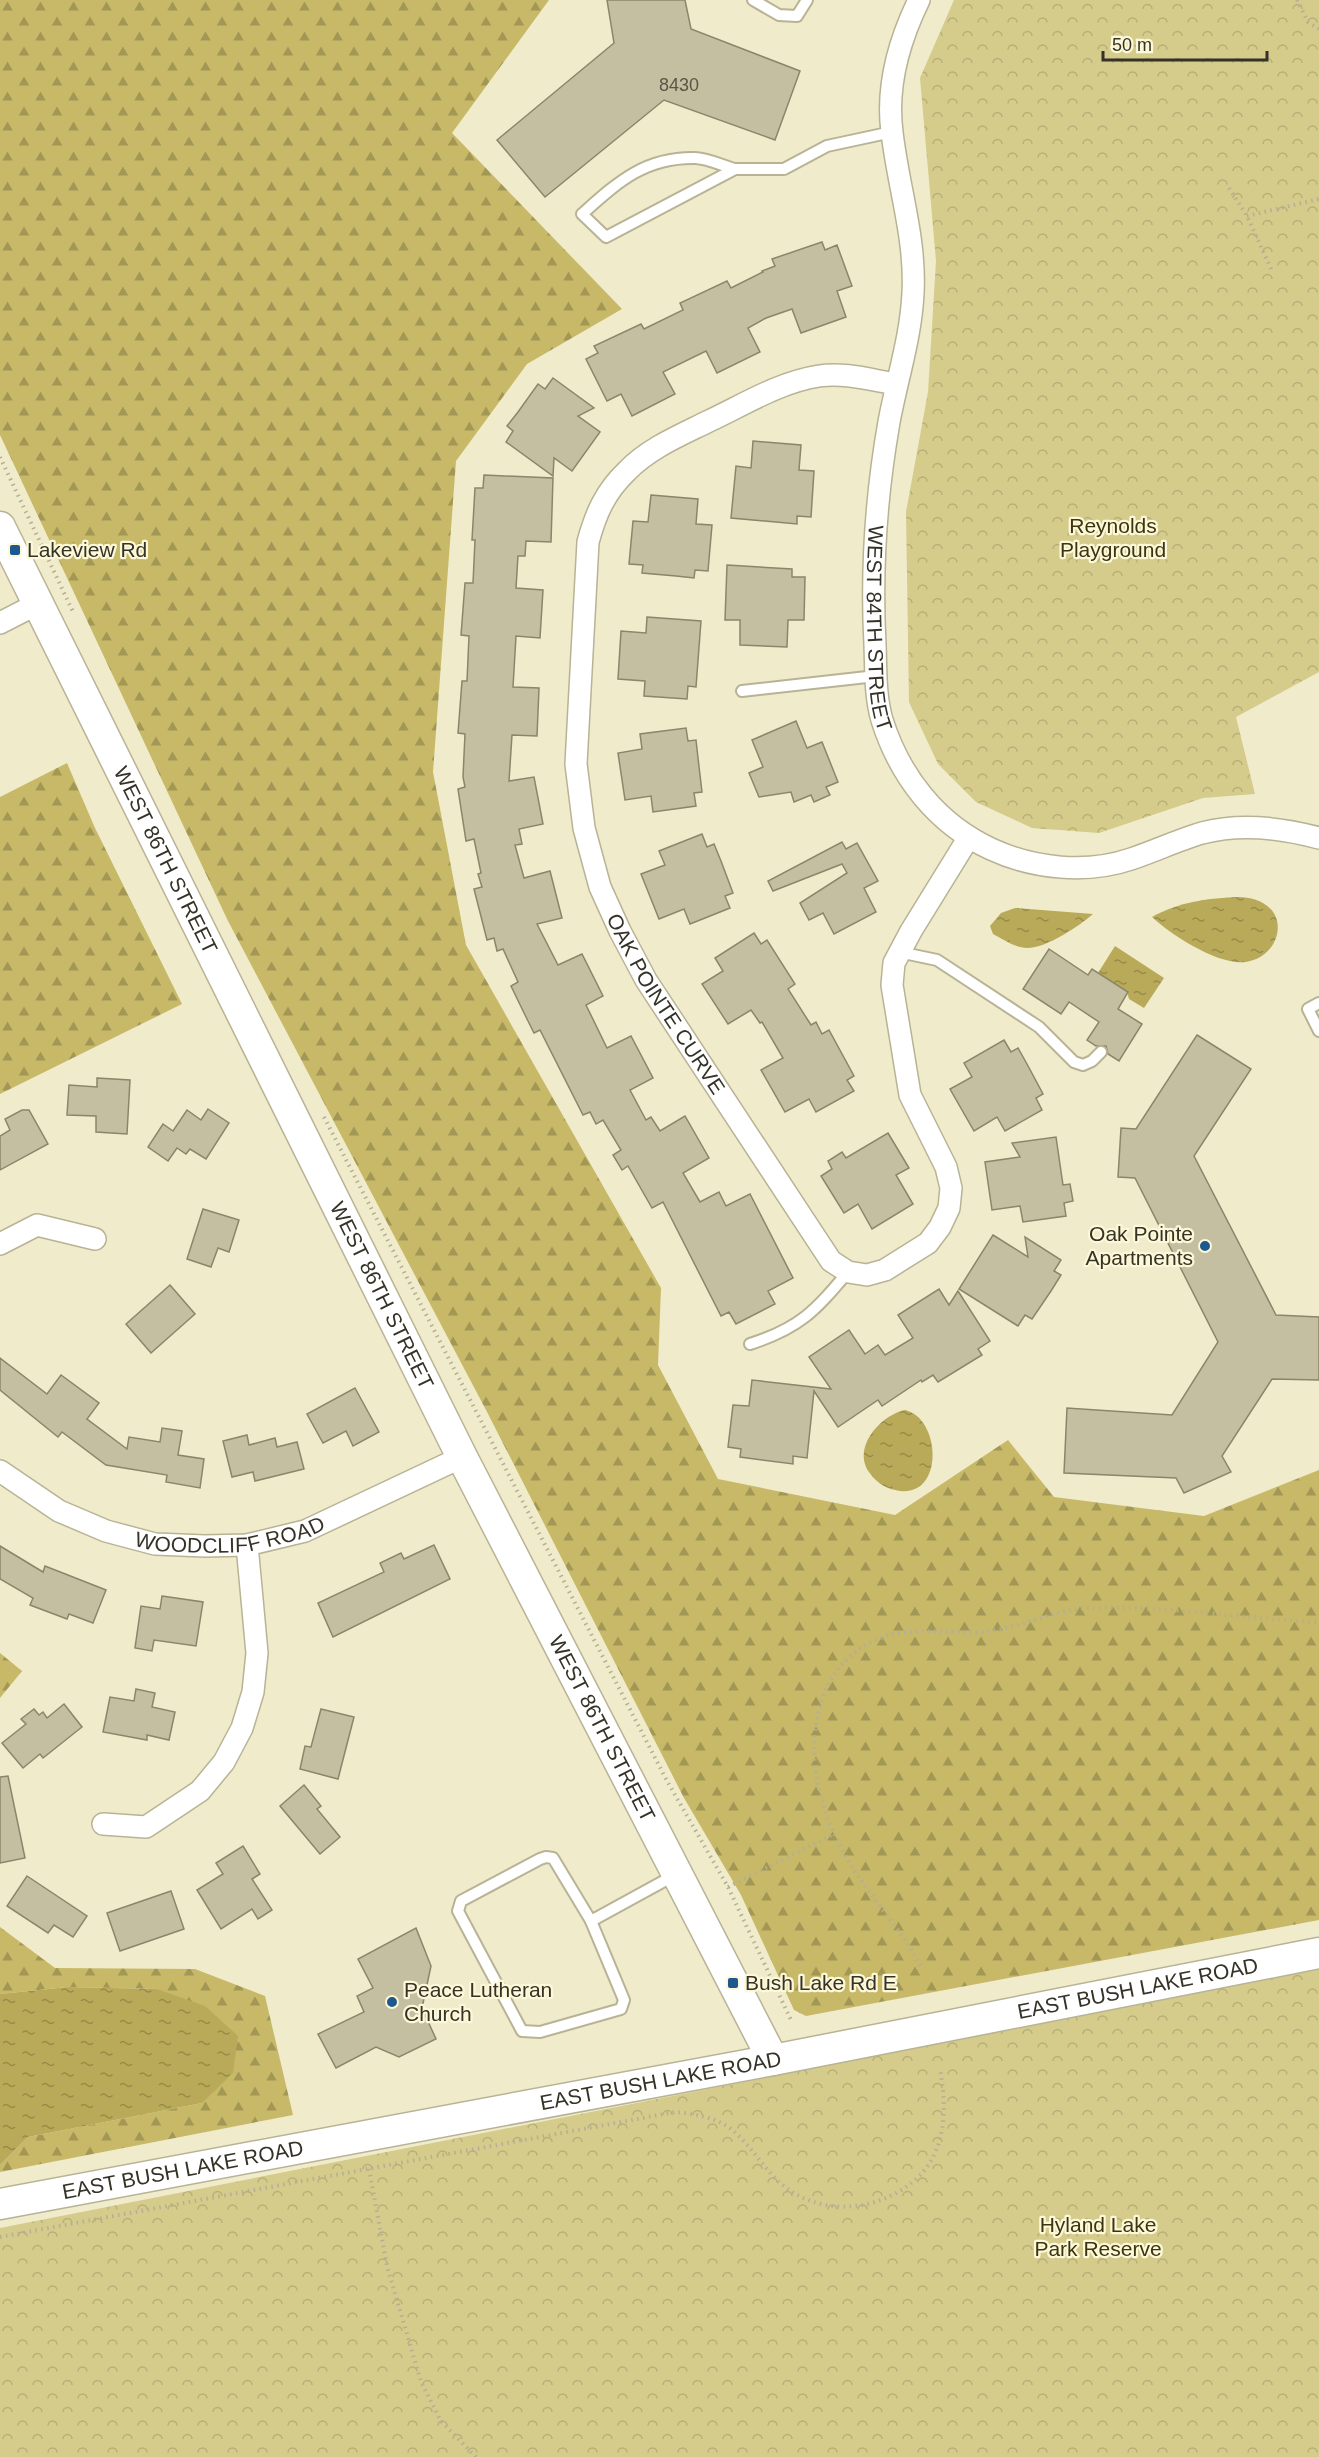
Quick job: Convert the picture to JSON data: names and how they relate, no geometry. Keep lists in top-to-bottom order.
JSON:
{
  "streets": {
    "street": [
      "WEST 84TH STREET",
      "WEST 86TH STREET",
      "OAK POINTE CURVE",
      "WOODCLIFF ROAD",
      "EAST BUSH LAKE ROAD"
    ]
  },
  "crossings": [
    ["WEST 84TH STREET", "OAK POINTE CURVE"],
    ["WEST 86TH STREET", "WOODCLIFF ROAD"],
    ["WEST 86TH STREET", "EAST BUSH LAKE ROAD"]
  ],
  "parks": ["Reynolds Playground", "Hyland Lake Park Reserve"],
  "places": {
    "transit": ["Lakeview Rd", "Bush Lake Rd E"],
    "other": ["Oak Pointe Apartments", "Peace Lutheran Church"]
  },
  "house_numbers": ["8430"],
  "scale_bar": "50 m"
}
